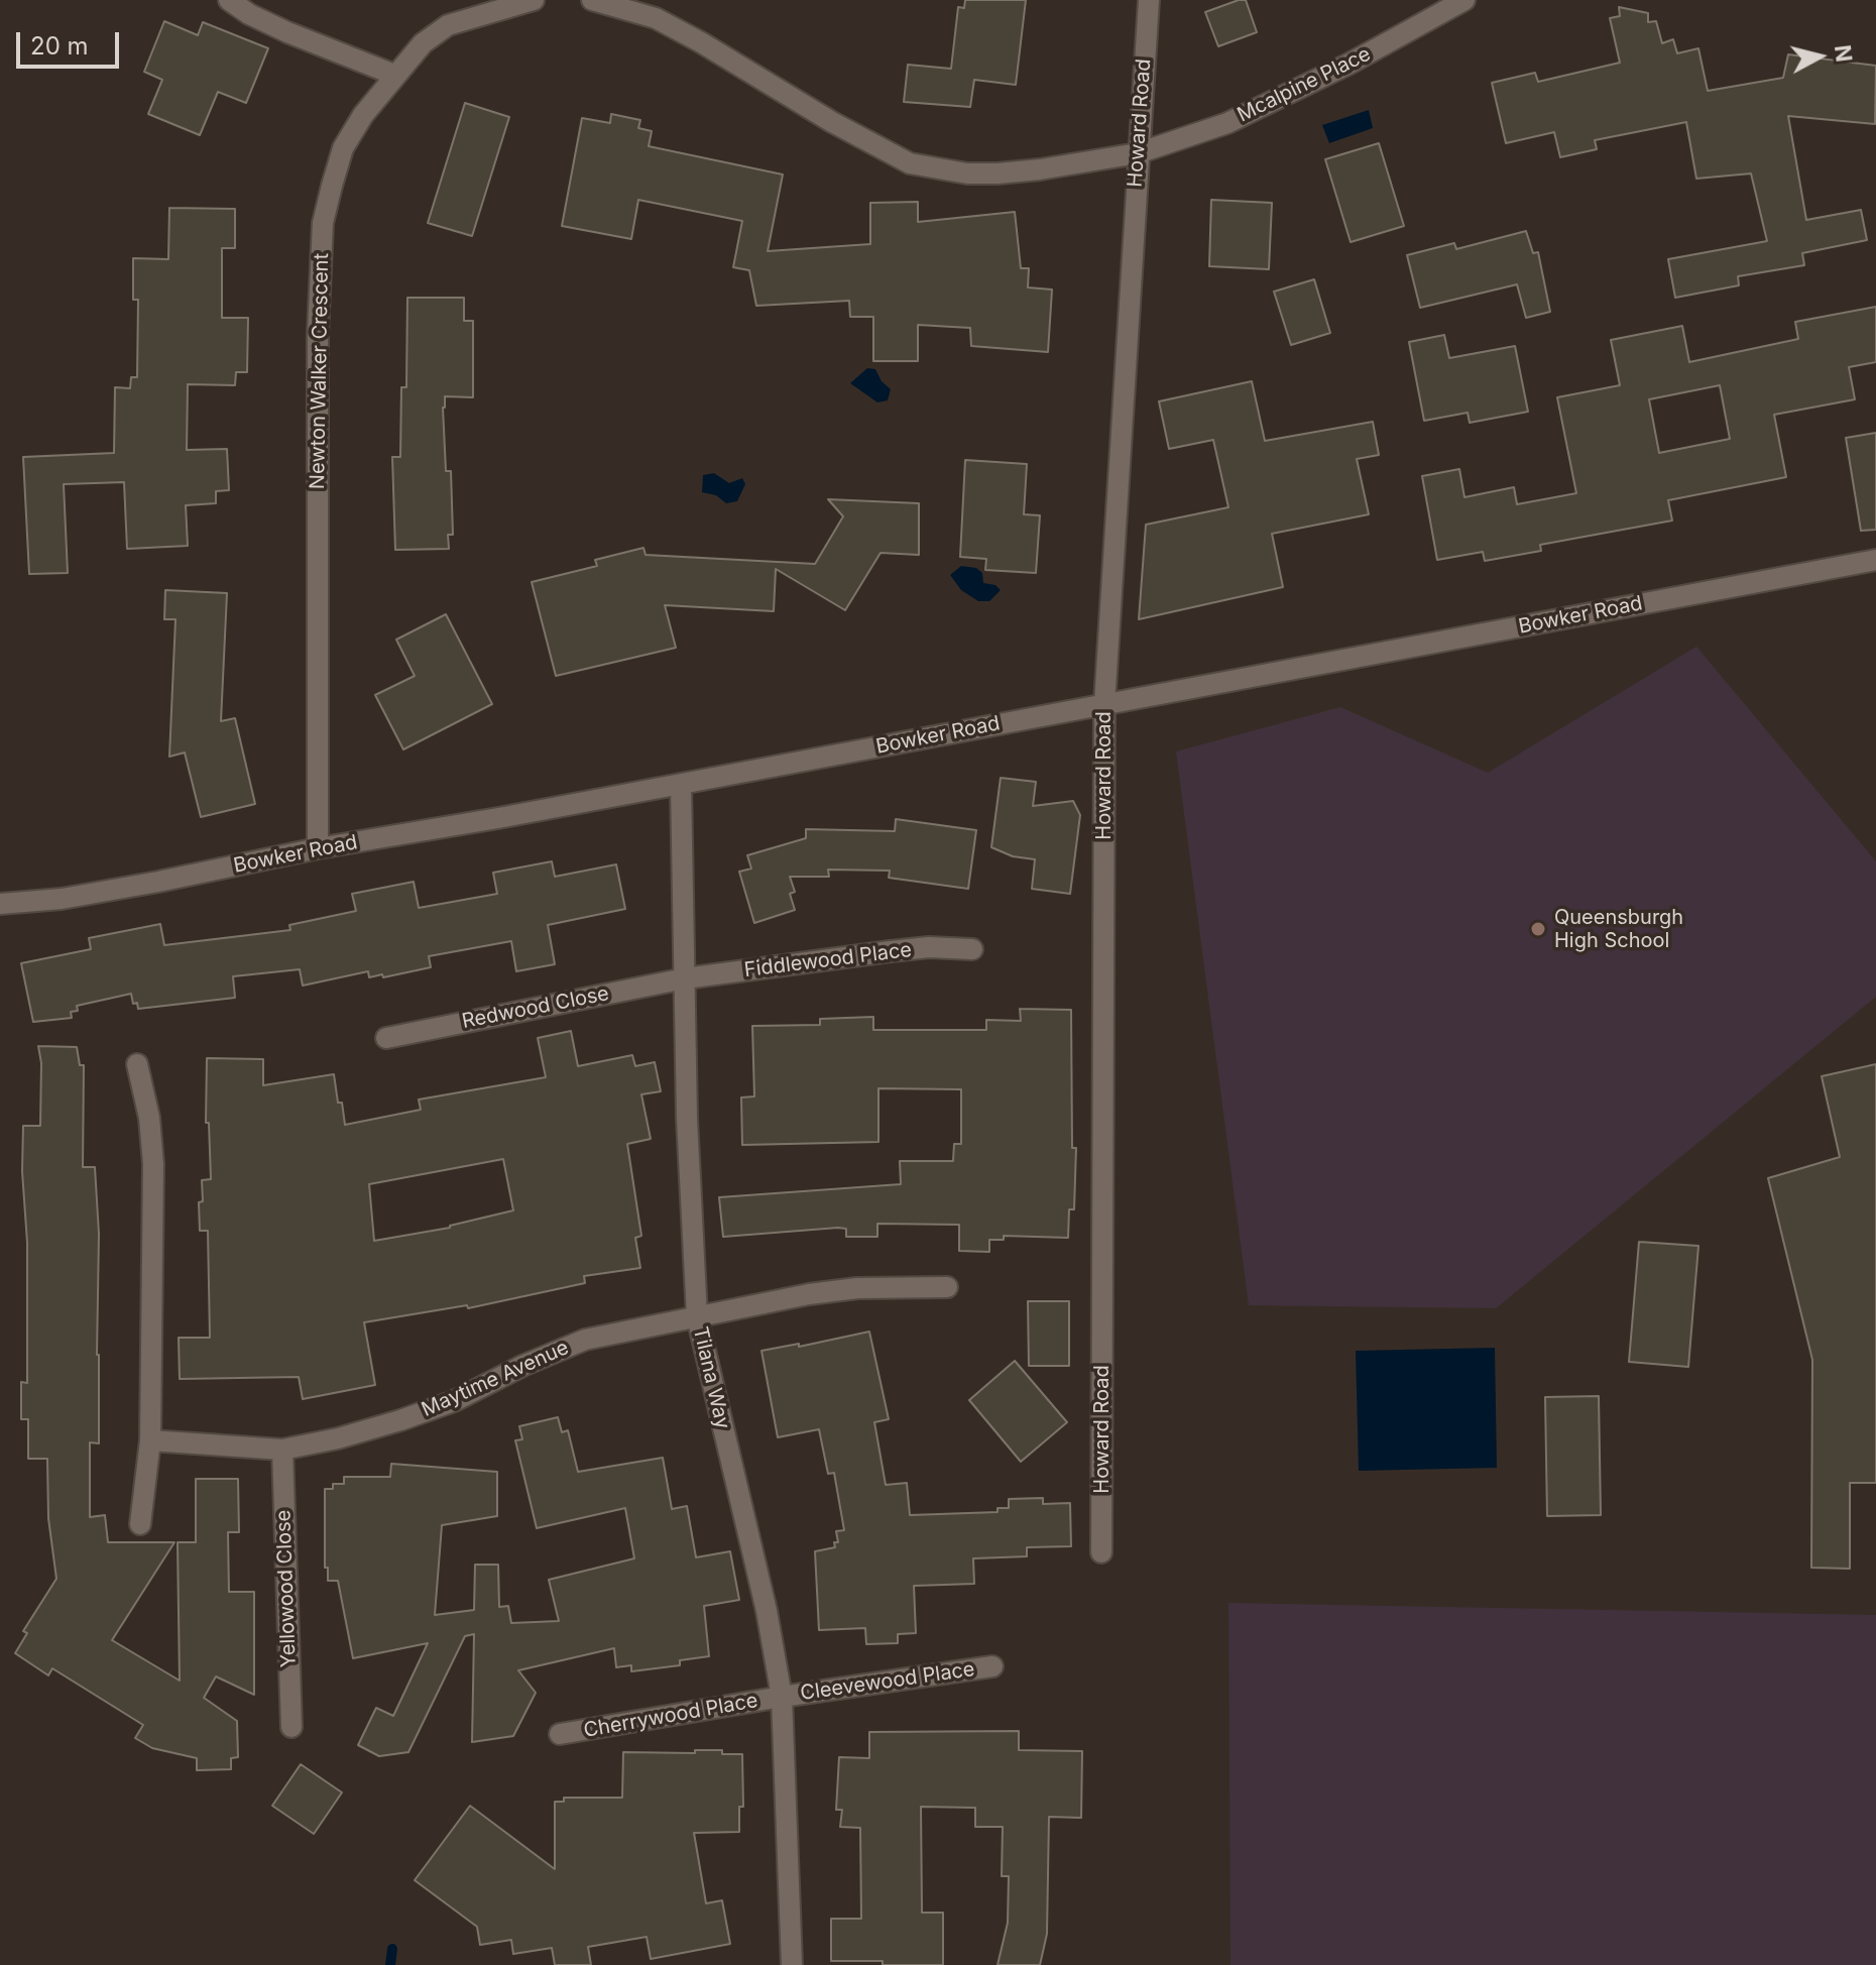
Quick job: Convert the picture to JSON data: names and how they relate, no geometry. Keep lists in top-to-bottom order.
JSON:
{
  "streets": {
    "street": [
      "Mcalpine Place",
      "Howard Road",
      "Newton Walker Crescent",
      "Bowker Road",
      "Fiddlewood Place",
      "Redwood Close",
      "Tilana Way",
      "Maytime Avenue",
      "Yellowood Close",
      "Cleevewood Place",
      "Cherrywood Place"
    ]
  },
  "crossings": [
    ["Mcalpine Place", "Howard Road"],
    ["Howard Road", "Bowker Road"],
    ["Newton Walker Crescent", "Bowker Road"],
    ["Bowker Road", "Tilana Way"],
    ["Fiddlewood Place", "Redwood Close"],
    ["Fiddlewood Place", "Tilana Way"],
    ["Redwood Close", "Tilana Way"],
    ["Tilana Way", "Maytime Avenue"],
    ["Tilana Way", "Cleevewood Place"],
    ["Tilana Way", "Cherrywood Place"],
    ["Maytime Avenue", "Yellowood Close"],
    ["Cleevewood Place", "Cherrywood Place"]
  ],
  "places": ["Queensburgh High School"],
  "scale_bar": "20 m",
  "north": "right"
}
